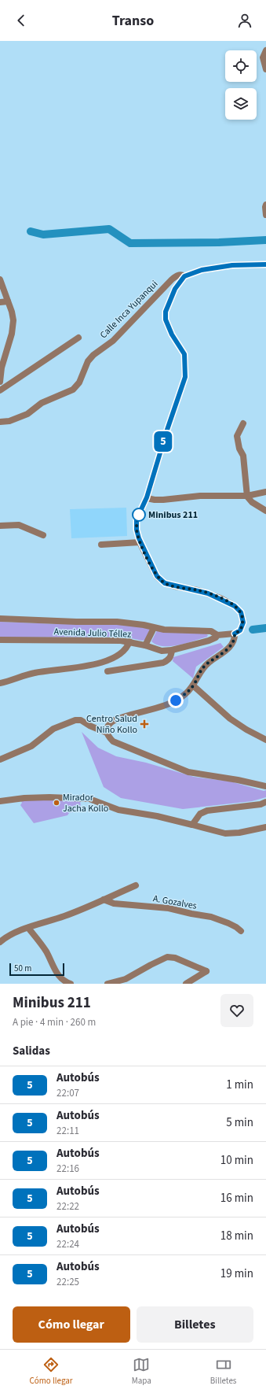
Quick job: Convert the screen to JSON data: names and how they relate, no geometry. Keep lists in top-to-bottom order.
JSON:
{
  "streets": {
    "street": ["Calle Inca Yupanqui", "Avenida Julio Téllez", "A. Gozalves"]
  },
  "places": {
    "other": ["Minibus 211", "Mirador Jacha Kollo"],
    "health": ["Centro Salud Niño Kollo"]
  },
  "lines": ["bus line 5"],
  "scale_bar": "50 m",
  "page": {
    "header": "Transo",
    "on_map": "5",
    "scale": "50 m",
    "heading": [
      ["Minibus 211", "A pie · 4 min · 260 m"],
      "Salidas"
    ],
    "list": [
      {
        "mark": "5",
        "name": "Autobús",
        "note": "22:07",
        "value": "1 min"
      },
      {
        "mark": "5",
        "name": "Autobús",
        "note": "22:11",
        "value": "5 min"
      },
      {
        "mark": "5",
        "name": "Autobús",
        "note": "22:16",
        "value": "10 min"
      },
      {
        "mark": "5",
        "name": "Autobús",
        "note": "22:22",
        "value": "16 min"
      },
      {
        "mark": "5",
        "name": "Autobús",
        "note": "22:24",
        "value": "18 min"
      },
      {
        "mark": "5",
        "name": "Autobús",
        "note": "22:25",
        "value": "19 min"
      }
    ],
    "buttons": ["Cómo llegar", "Billetes"],
    "tabs": ["Cómo llegar", "Mapa", "Billetes"]
  }
}
